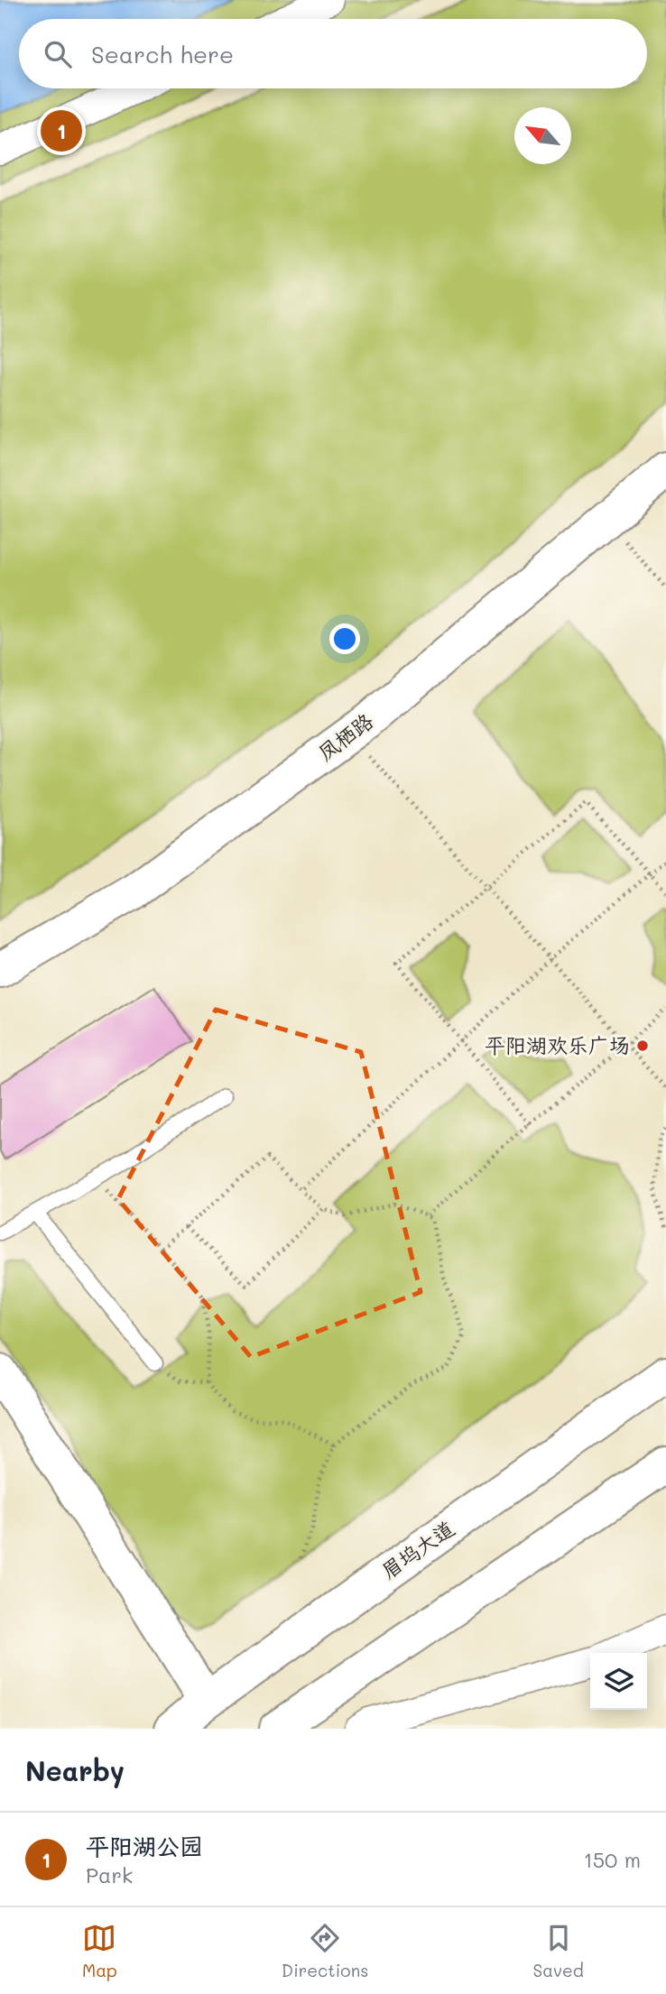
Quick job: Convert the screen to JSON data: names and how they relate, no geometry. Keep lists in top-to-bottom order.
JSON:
{
  "streets": {
    "street": ["凤栖路", "眉坞大道"]
  },
  "places": ["平阳湖欢乐广场"],
  "north": "top left",
  "page": {
    "search": "Search here",
    "pins": "1",
    "heading": "Nearby",
    "list": [
      {
        "mark": "1",
        "name": "平阳湖公园",
        "note": "Park",
        "value": "150 m"
      }
    ],
    "nav": ["Map", "Directions", "Saved"]
  }
}
